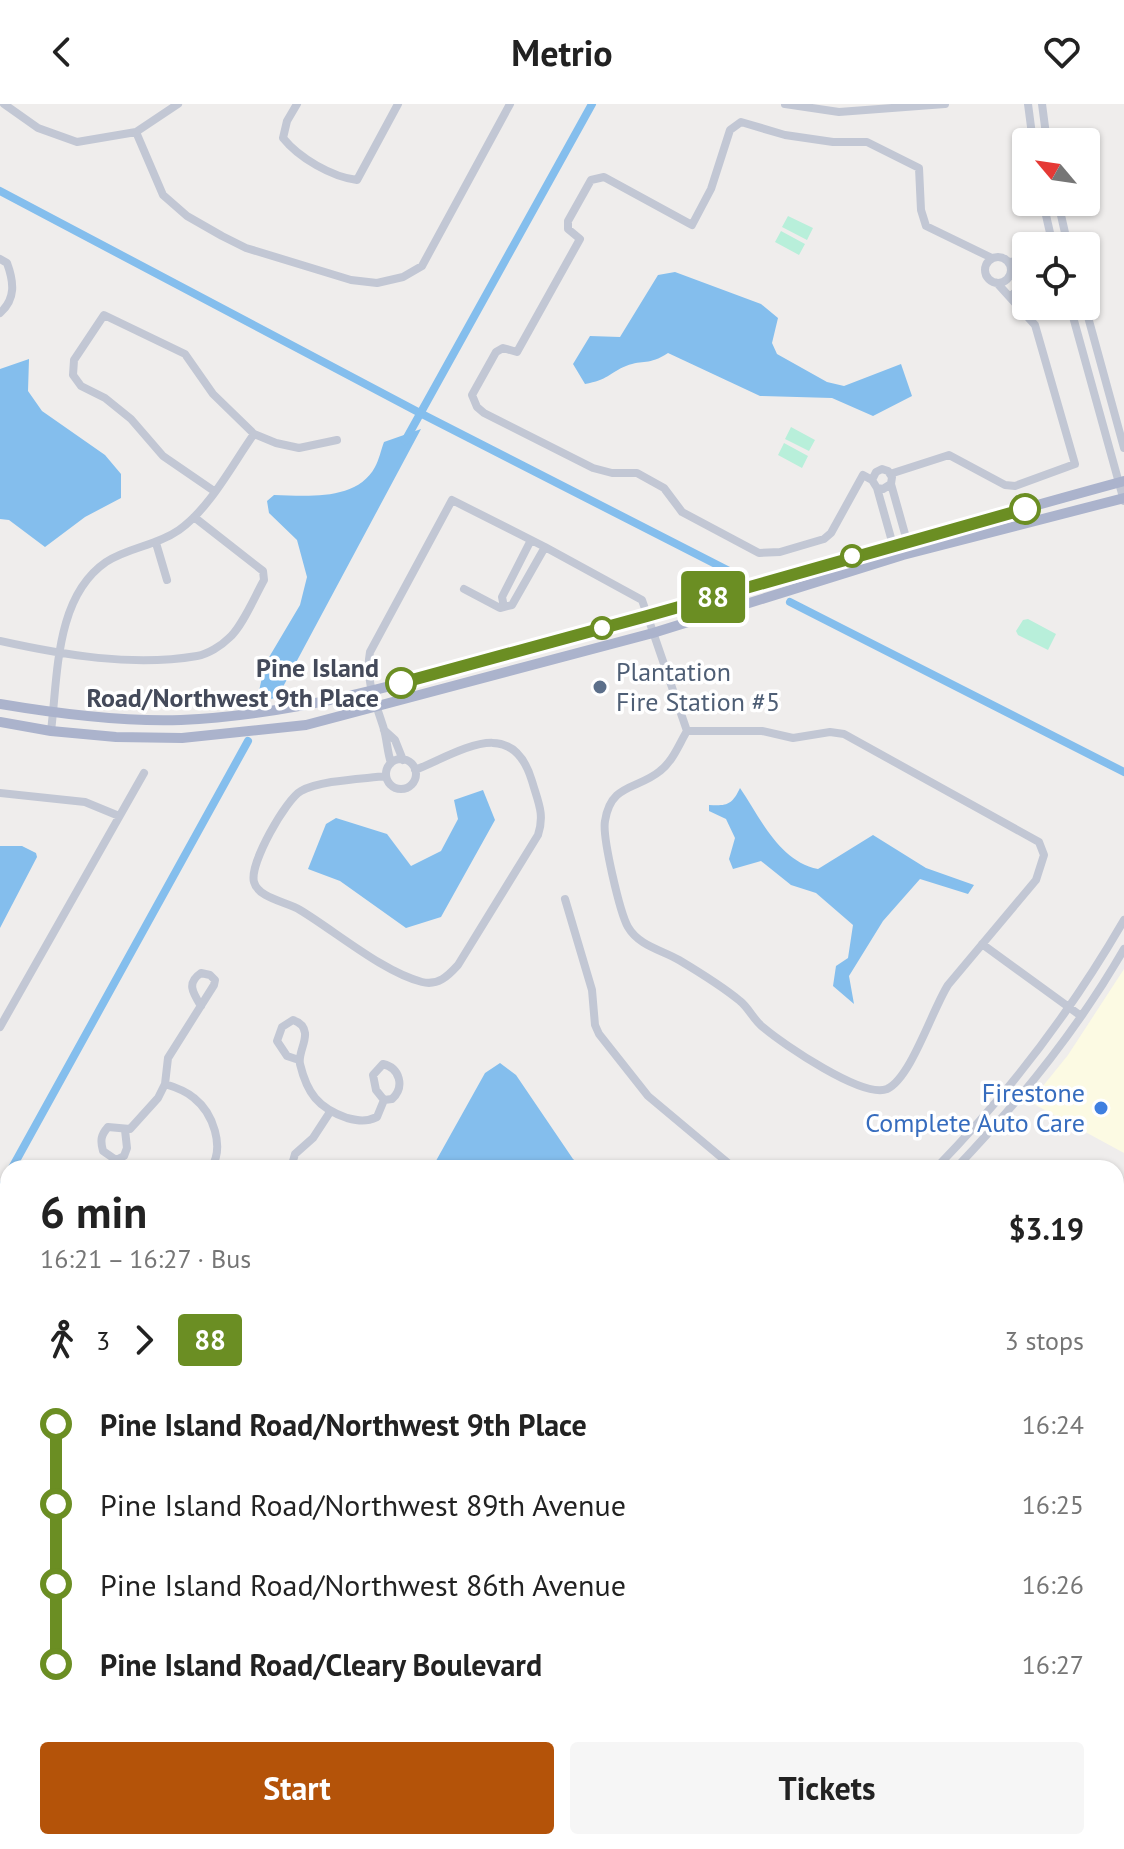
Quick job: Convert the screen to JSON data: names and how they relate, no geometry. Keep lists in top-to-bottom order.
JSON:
{
  "places": ["Pine Island Road/Northwest 9th Place", "Plantation Fire Station #5", "Firestone Complete Auto Care"],
  "lines": ["bus line 88"],
  "north": "top left",
  "page": {
    "header": "Metrio",
    "on_map": "88",
    "heading": ["6 min", "16:21 – 16:27 · Bus", "$3.19"],
    "legs": ["3", "88", "3 stops"],
    "list": [
      {
        "name": "Pine Island Road/Northwest 9th Place",
        "value": "16:24"
      },
      {
        "name": "Pine Island Road/Northwest 89th Avenue",
        "value": "16:25"
      },
      {
        "name": "Pine Island Road/Northwest 86th Avenue",
        "value": "16:26"
      },
      {
        "name": "Pine Island Road/Cleary Boulevard",
        "value": "16:27"
      }
    ],
    "buttons": ["Start", "Tickets"]
  }
}
